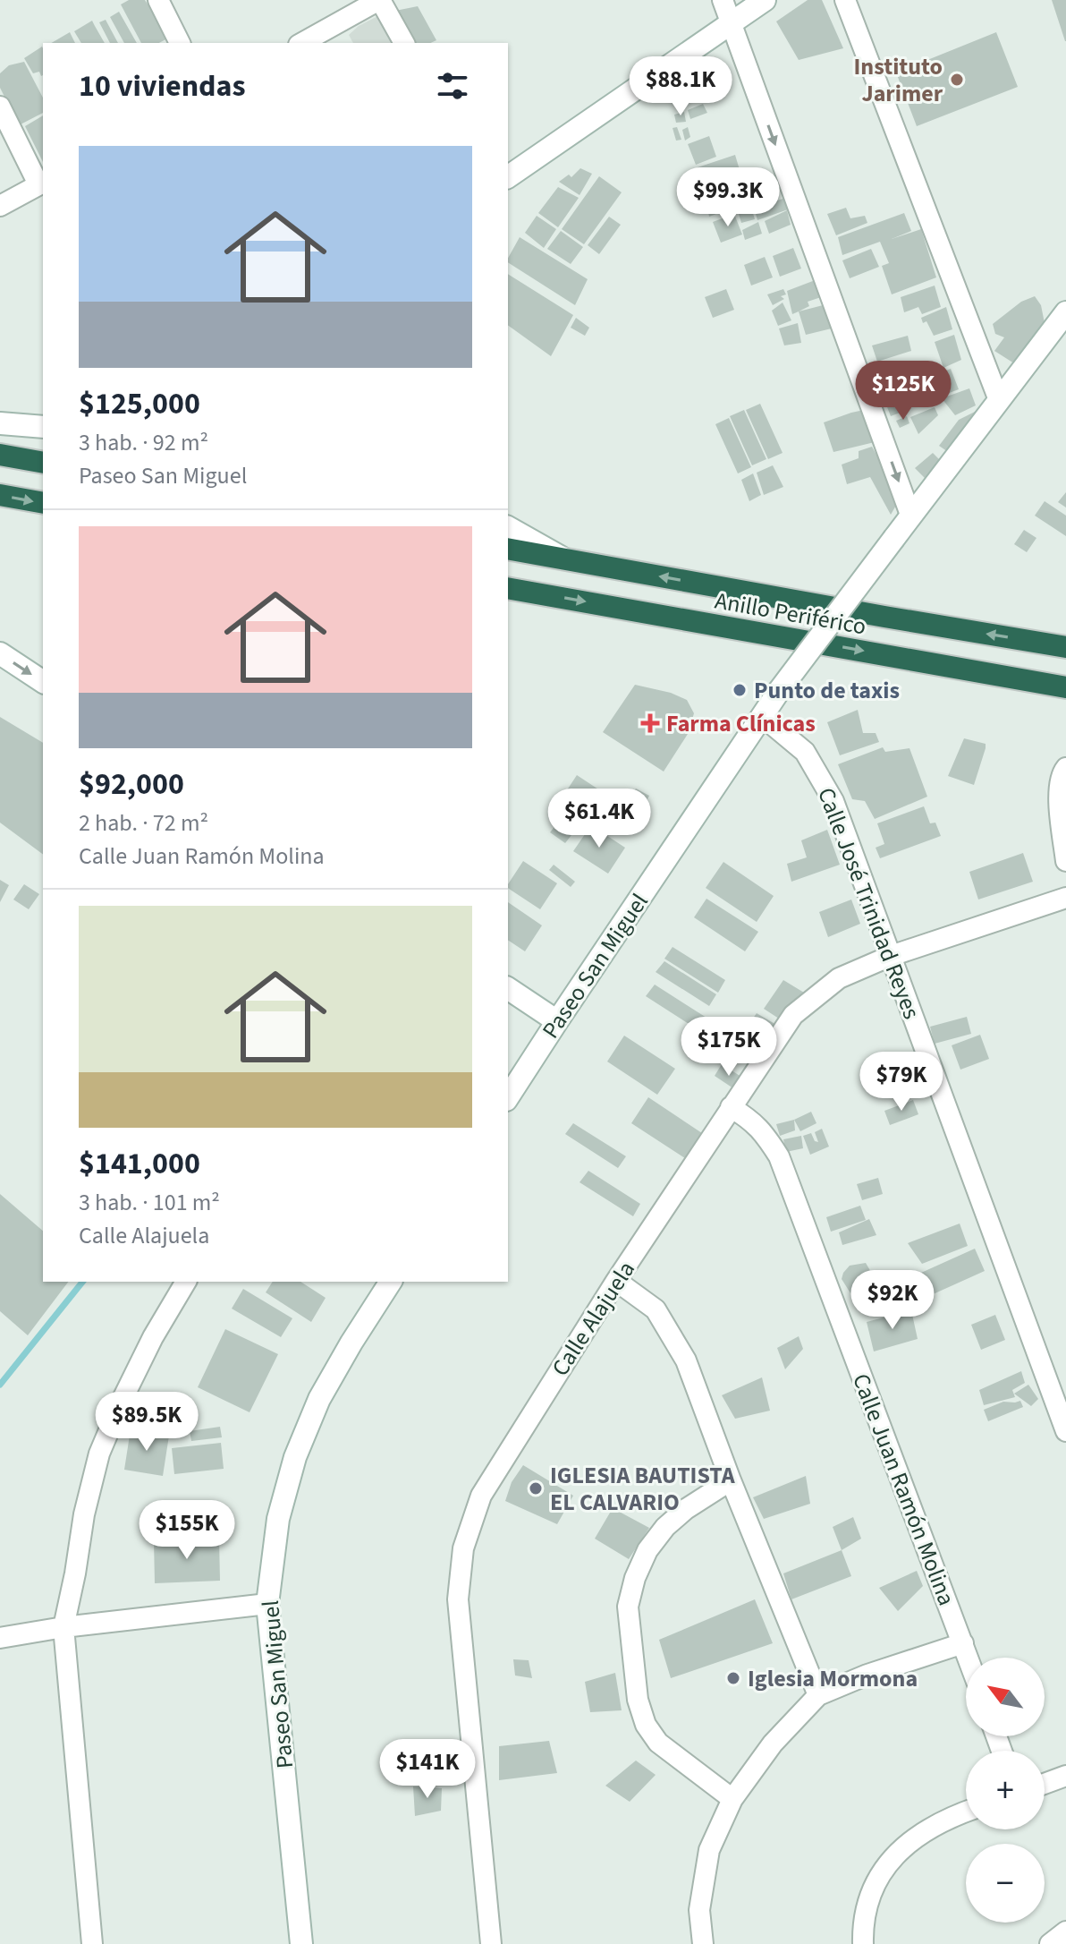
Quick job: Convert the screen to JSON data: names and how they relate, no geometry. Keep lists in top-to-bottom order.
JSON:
{
  "streets": {
    "highway": ["Anillo Periférico"],
    "street": [
      "Calle José Trinidad Reyes",
      "Paseo San Miguel",
      "Calle Alajuela",
      "Calle Juan Ramón Molina"
    ]
  },
  "crossings": [
    ["Calle José Trinidad Reyes", "Paseo San Miguel"],
    ["Calle José Trinidad Reyes", "Calle Alajuela"],
    ["Calle Alajuela", "Calle Juan Ramón Molina"]
  ],
  "places": {
    "other": [
      "Instituto Jarimer",
      "Punto de taxis",
      "IGLESIA BAUTISTA EL CALVARIO",
      "Iglesia Mormona"
    ],
    "health": ["Farma Clínicas"]
  },
  "north": "top left",
  "page": {
    "heading": "10 viviendas",
    "price": [
      "$88.1K",
      "$99.3K",
      "$125K",
      "$61.4K",
      "$175K",
      "$79K",
      "$92K",
      "$89.5K",
      "$155K",
      "$141K"
    ],
    "list": [
      {
        "name": "$125,000",
        "note": "3 hab. · 92 m² · Paseo San Miguel"
      },
      {
        "name": "$92,000",
        "note": "2 hab. · 72 m² · Calle Juan Ramón Molina"
      },
      {
        "name": "$141,000",
        "note": "3 hab. · 101 m² · Calle Alajuela"
      }
    ],
    "map_buttons": ["+", "−"]
  }
}
